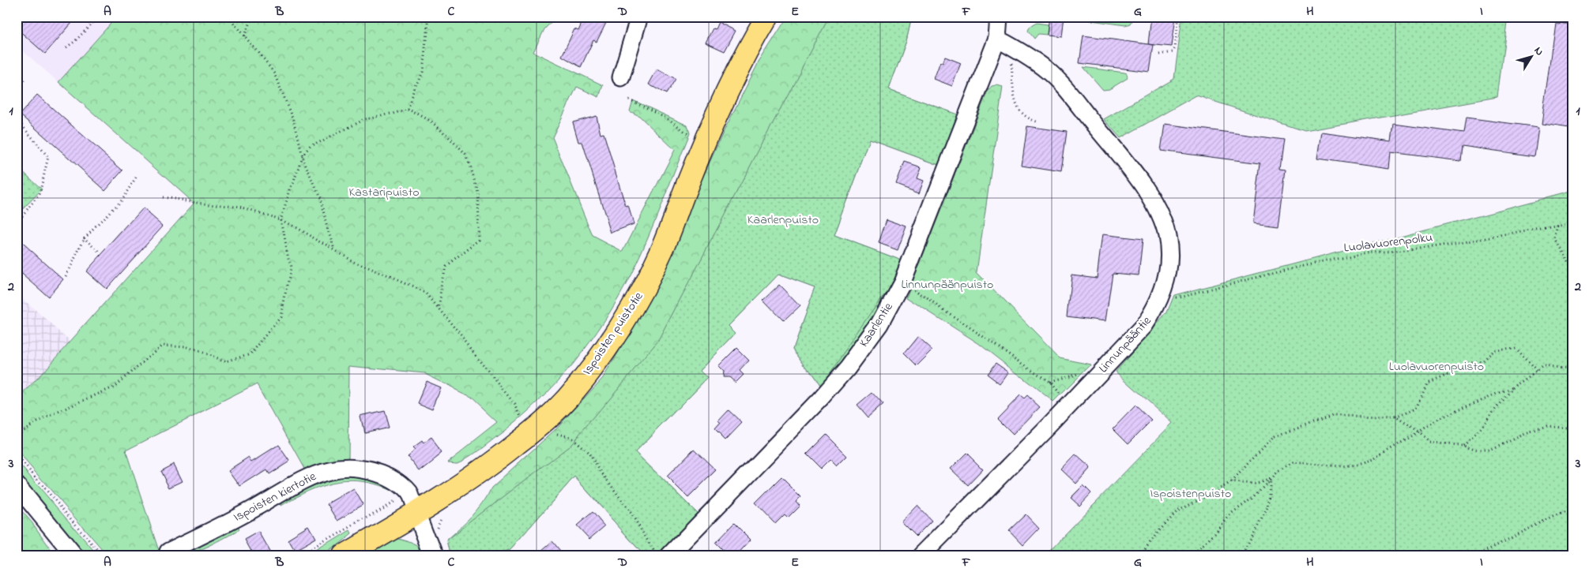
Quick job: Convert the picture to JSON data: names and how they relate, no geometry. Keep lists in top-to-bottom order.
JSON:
{
  "streets": {
    "main road": ["Ispoisten puistotie"],
    "street": ["Kaarlentie", "Linnunpääntie", "Ispoisten kiertotie"],
    "path": ["Luolavuorenpolku"]
  },
  "crossings": [
    ["Luolavuorenpolku", "Linnunpääntie"],
    ["Kaarlentie", "Linnunpääntie"],
    ["Ispoisten puistotie", "Ispoisten kiertotie"]
  ],
  "parks": [
    "Kastaripuisto",
    "Kaarlenpuisto",
    "Linnunpäänpuisto",
    "Luolavuorenpuisto",
    "Ispoistenpuisto"
  ],
  "north": "top right",
  "grid": {
    "columns": [
      "A",
      "B",
      "C",
      "D",
      "E",
      "F",
      "G",
      "H",
      "I"
    ],
    "rows": ["1", "2", "3"]
  }
}
